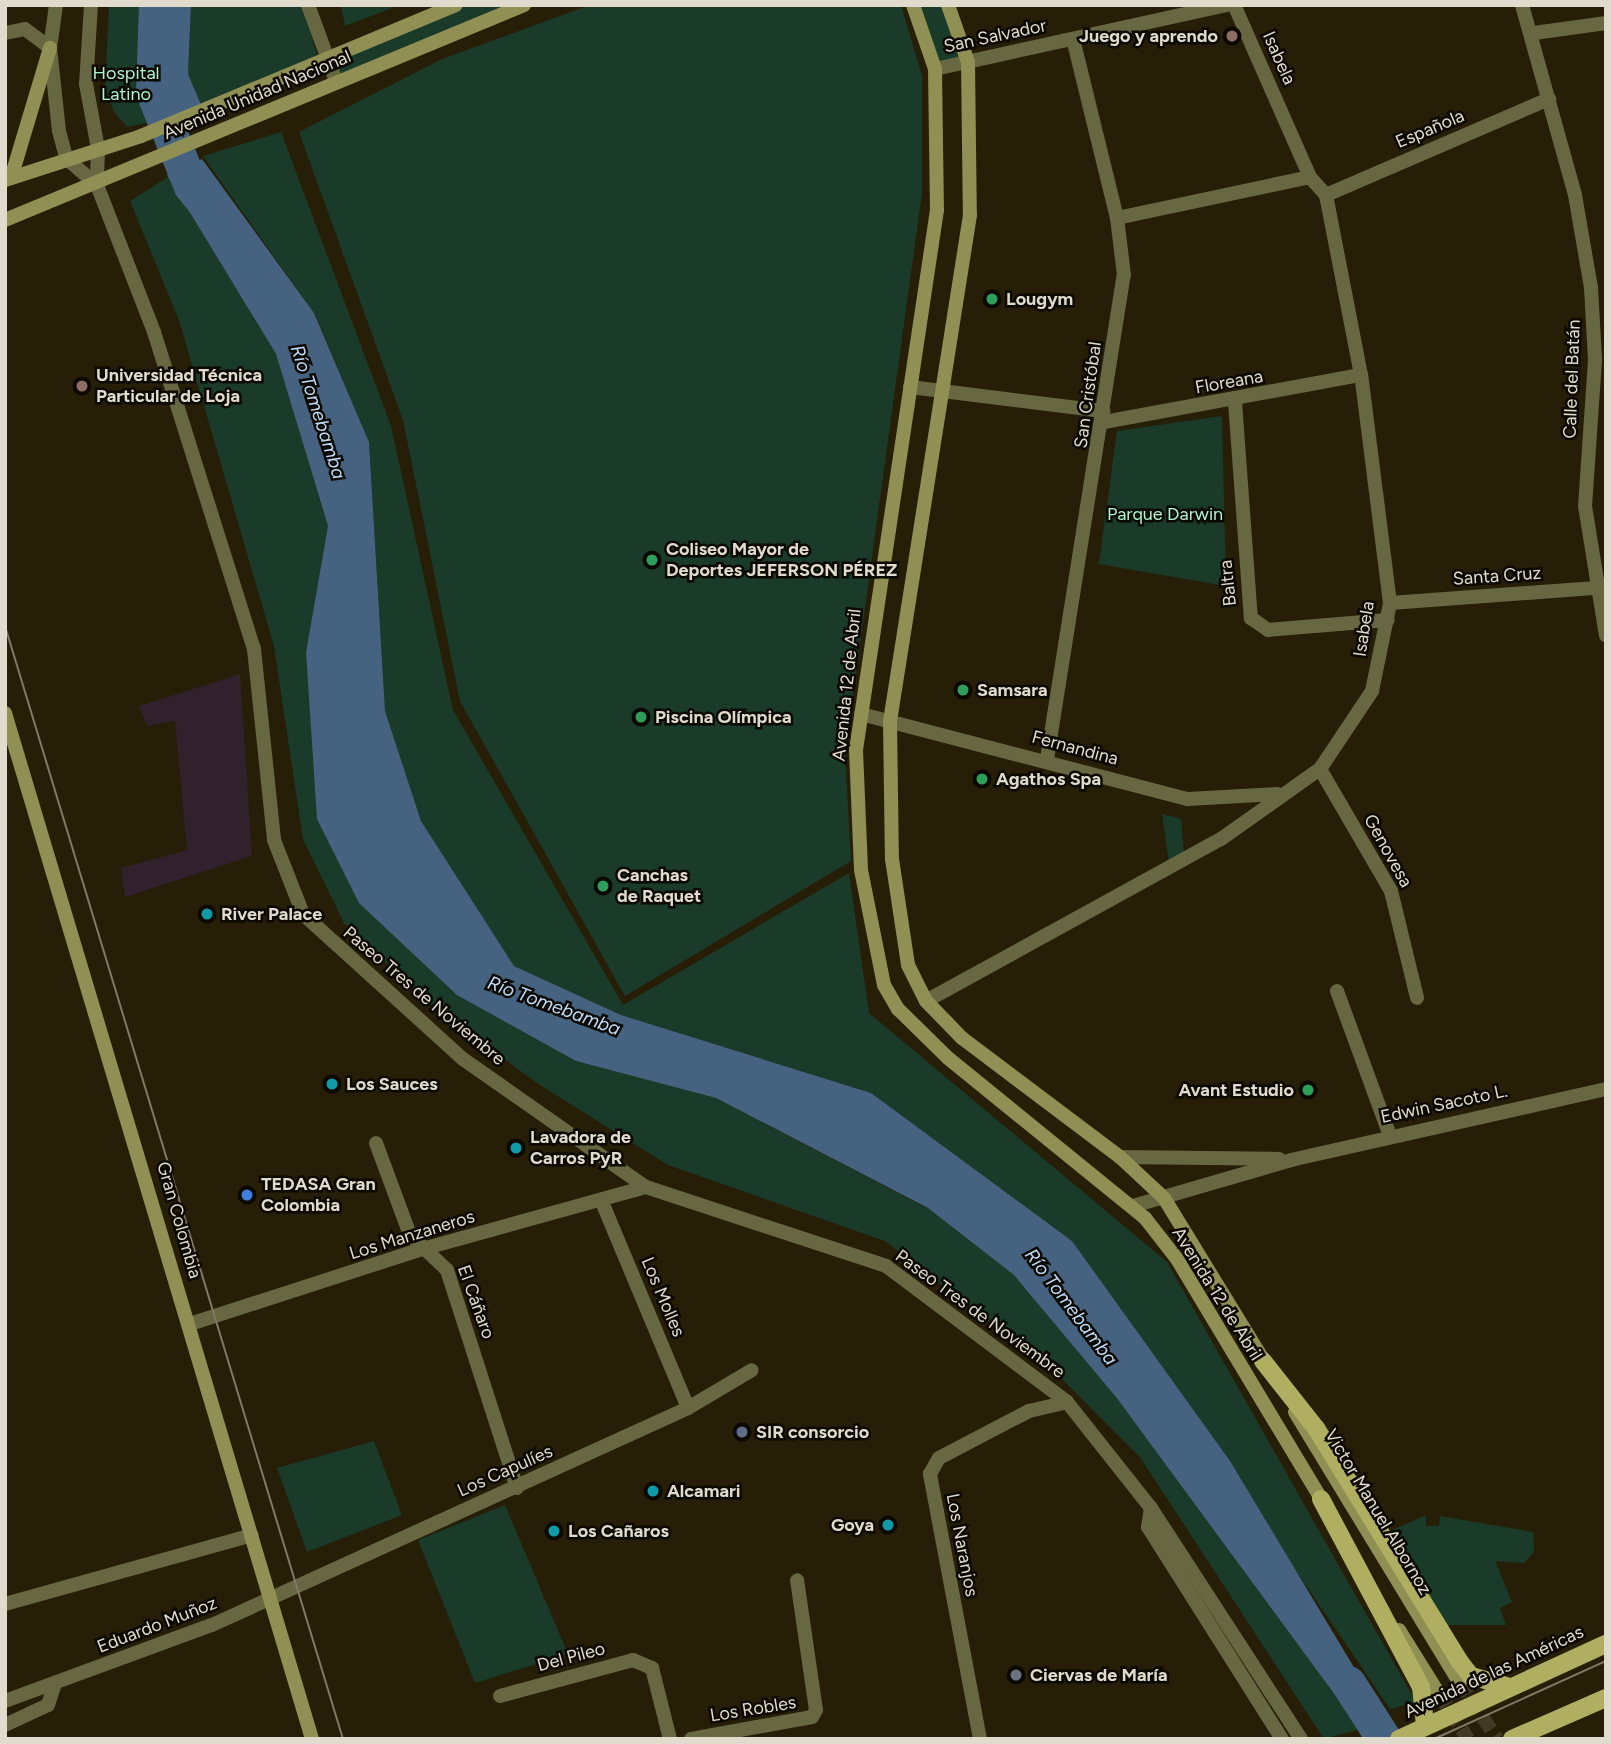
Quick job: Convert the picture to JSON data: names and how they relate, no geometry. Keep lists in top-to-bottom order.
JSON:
{
  "streets": {
    "main road": [
      "Avenida Unidad Nacional",
      "Avenida 12 de Abril",
      "Gran Colombia",
      "Victor Manuel Albornoz",
      "Avenida de las Américas"
    ],
    "street": [
      "San Salvador",
      "Isabela",
      "Española",
      "Calle del Batán",
      "Floreana",
      "San Cristóbal",
      "Santa Cruz",
      "Baltra",
      "Fernandina",
      "Genovesa",
      "Paseo Tres de Noviembre",
      "Edwin Sacoto L.",
      "Los Manzaneros",
      "Los Molles",
      "El Cáñaro",
      "Los Capulíes",
      "Los Naranjos",
      "Eduardo Muñoz",
      "Del Pileo",
      "Los Robles"
    ]
  },
  "crossings": [
    ["San Salvador", "San Cristóbal"],
    ["San Salvador", "Avenida 12 de Abril"],
    ["Isabela", "Española"],
    ["Isabela", "Floreana"],
    ["Isabela", "Santa Cruz"],
    ["Isabela", "Baltra"],
    ["Isabela", "Avenida 12 de Abril"],
    ["Isabela", "Fernandina"],
    ["Isabela", "Genovesa"],
    ["Avenida Unidad Nacional", "Paseo Tres de Noviembre"],
    ["Española", "Calle del Batán"],
    ["Calle del Batán", "Santa Cruz"],
    ["Floreana", "San Cristóbal"],
    ["Floreana", "Baltra"],
    ["Floreana", "Avenida 12 de Abril"],
    ["San Cristóbal", "Fernandina"],
    ["Avenida 12 de Abril", "Fernandina"],
    ["Avenida 12 de Abril", "Edwin Sacoto L."],
    ["Avenida 12 de Abril", "Victor Manuel Albornoz"],
    ["Paseo Tres de Noviembre", "Los Manzaneros"],
    ["Paseo Tres de Noviembre", "Los Naranjos"],
    ["Gran Colombia", "Los Manzaneros"],
    ["Gran Colombia", "Los Capulíes"],
    ["Gran Colombia", "Eduardo Muñoz"],
    ["Los Manzaneros", "Los Molles"],
    ["Los Manzaneros", "El Cáñaro"],
    ["Los Molles", "Los Capulíes"],
    ["El Cáñaro", "Los Capulíes"],
    ["Los Capulíes", "Eduardo Muñoz"]
  ],
  "water": ["Río Tomebamba"],
  "parks": ["Hospital Latino", "Parque Darwin"],
  "places": [
    "Juego y aprendo",
    "Lougym",
    "Universidad Técnica Particular de Loja",
    "Coliseo Mayor de Deportes JEFERSON PÉREZ",
    "Samsara",
    "Piscina Olímpica",
    "Agathos Spa",
    "Canchas de Raquet",
    "River Palace",
    "Los Sauces",
    "Avant Estudio",
    "Lavadora de Carros PyR",
    "TEDASA Gran Colombia",
    "SIR consorcio",
    "Alcamari",
    "Goya",
    "Los Cañaros",
    "Ciervas de María"
  ]
}
